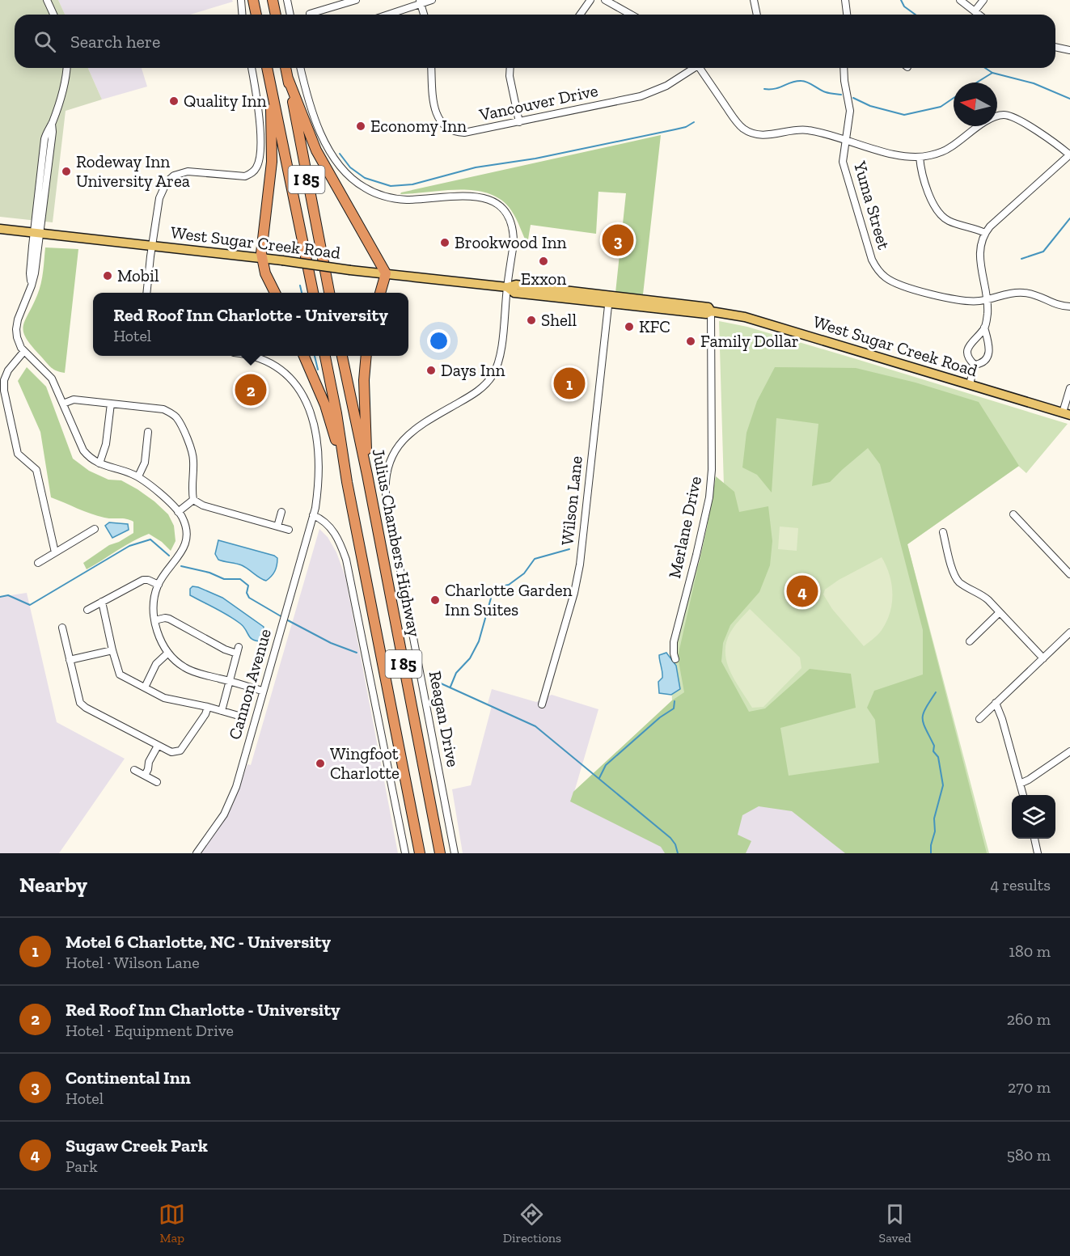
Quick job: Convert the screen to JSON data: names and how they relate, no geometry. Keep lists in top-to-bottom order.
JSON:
{
  "streets": {
    "highway": ["I 85", "Julius Chambers Highway"],
    "main road": ["West Sugar Creek Road"],
    "street": [
      "Vancouver Drive",
      "Yuma Street",
      "Wilson Lane",
      "Merlane Drive",
      "Cannon Avenue",
      "Reagan Drive"
    ]
  },
  "crossings": [
    ["West Sugar Creek Road", "Wilson Lane"],
    ["West Sugar Creek Road", "Merlane Drive"],
    ["West Sugar Creek Road", "Reagan Drive"]
  ],
  "places": [
    "Quality Inn",
    "Economy Inn",
    "Rodeway Inn University Area",
    "Brookwood Inn",
    "Exxon",
    "Mobil",
    "Shell",
    "KFC",
    "Family Dollar",
    "Days Inn",
    "Charlotte Garden Inn Suites",
    "Wingfoot Charlotte"
  ],
  "north": "left",
  "page": {
    "search": "Search here",
    "pins": [
      "3",
      "1",
      "2",
      "4"
    ],
    "popup": ["Red Roof Inn Charlotte - University", "Hotel"],
    "heading": ["Nearby", "4 results"],
    "list": [
      {
        "mark": "1",
        "name": "Motel 6 Charlotte, NC - University",
        "note": "Hotel · Wilson Lane",
        "value": "180 m"
      },
      {
        "mark": "2",
        "name": "Red Roof Inn Charlotte - University",
        "note": "Hotel · Equipment Drive",
        "value": "260 m"
      },
      {
        "mark": "3",
        "name": "Continental Inn",
        "note": "Hotel",
        "value": "270 m"
      },
      {
        "mark": "4",
        "name": "Sugaw Creek Park",
        "note": "Park",
        "value": "580 m"
      }
    ],
    "nav": ["Map", "Directions", "Saved"]
  }
}
